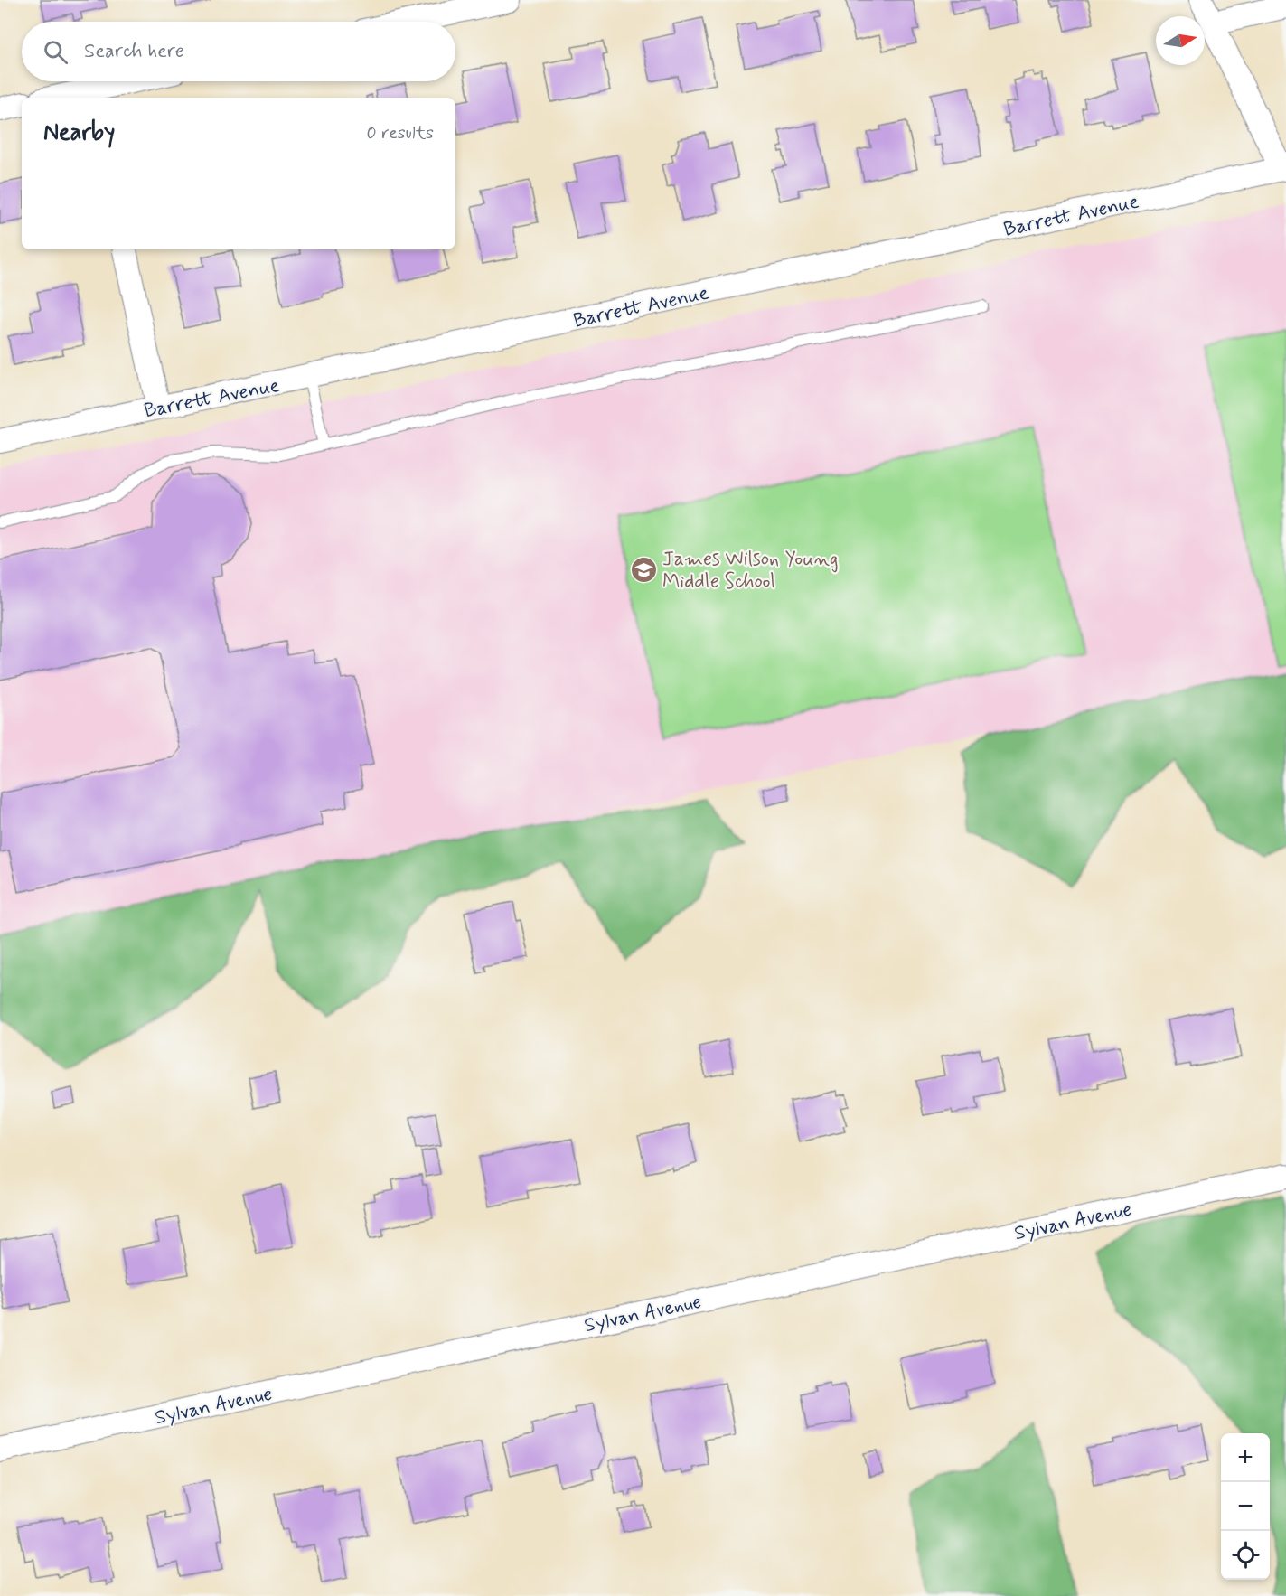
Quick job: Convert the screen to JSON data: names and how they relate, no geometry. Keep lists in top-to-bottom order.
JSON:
{
  "streets": {
    "street": ["Barrett Avenue", "Sylvan Avenue"]
  },
  "places": {
    "school or university": ["James Wilson Young Middle School"]
  },
  "north": "right",
  "page": {
    "search": "Search here",
    "heading": ["Nearby", "0 results"],
    "map_buttons": ["+", "−"]
  }
}
